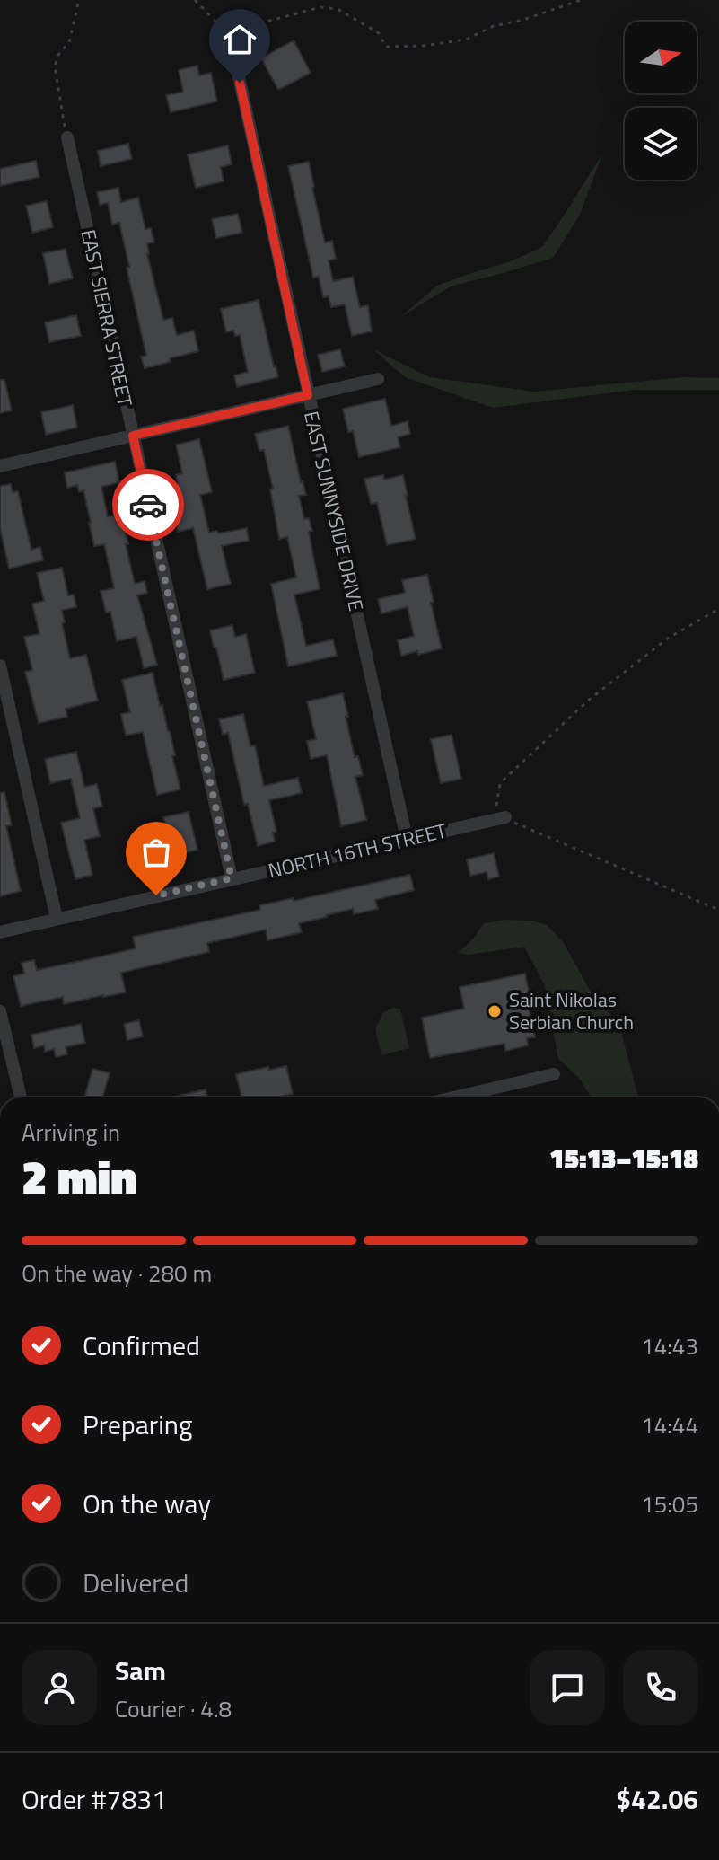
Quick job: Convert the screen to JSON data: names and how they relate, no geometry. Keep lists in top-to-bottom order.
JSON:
{
  "streets": {
    "street": ["EAST SIERRA STREET", "EAST SUNNYSIDE DRIVE", "NORTH 16TH STREET"]
  },
  "crossings": [
    ["EAST SIERRA STREET", "NORTH 16TH STREET"],
    ["EAST SUNNYSIDE DRIVE", "NORTH 16TH STREET"]
  ],
  "places": ["Saint Nikolas Serbian Church"],
  "north": "right",
  "page": {
    "heading": ["2 min", "Arriving in", "15:13–15:18"],
    "panel": [
      "Sam",
      "Courier · 4.8",
      "Order #7831",
      "$42.06"
    ],
    "bar": "On the way · 280 m",
    "list": [
      ["Confirmed", "14:43"],
      ["Preparing", "14:44"],
      ["On the way", "15:05"],
      "Delivered"
    ]
  }
}
